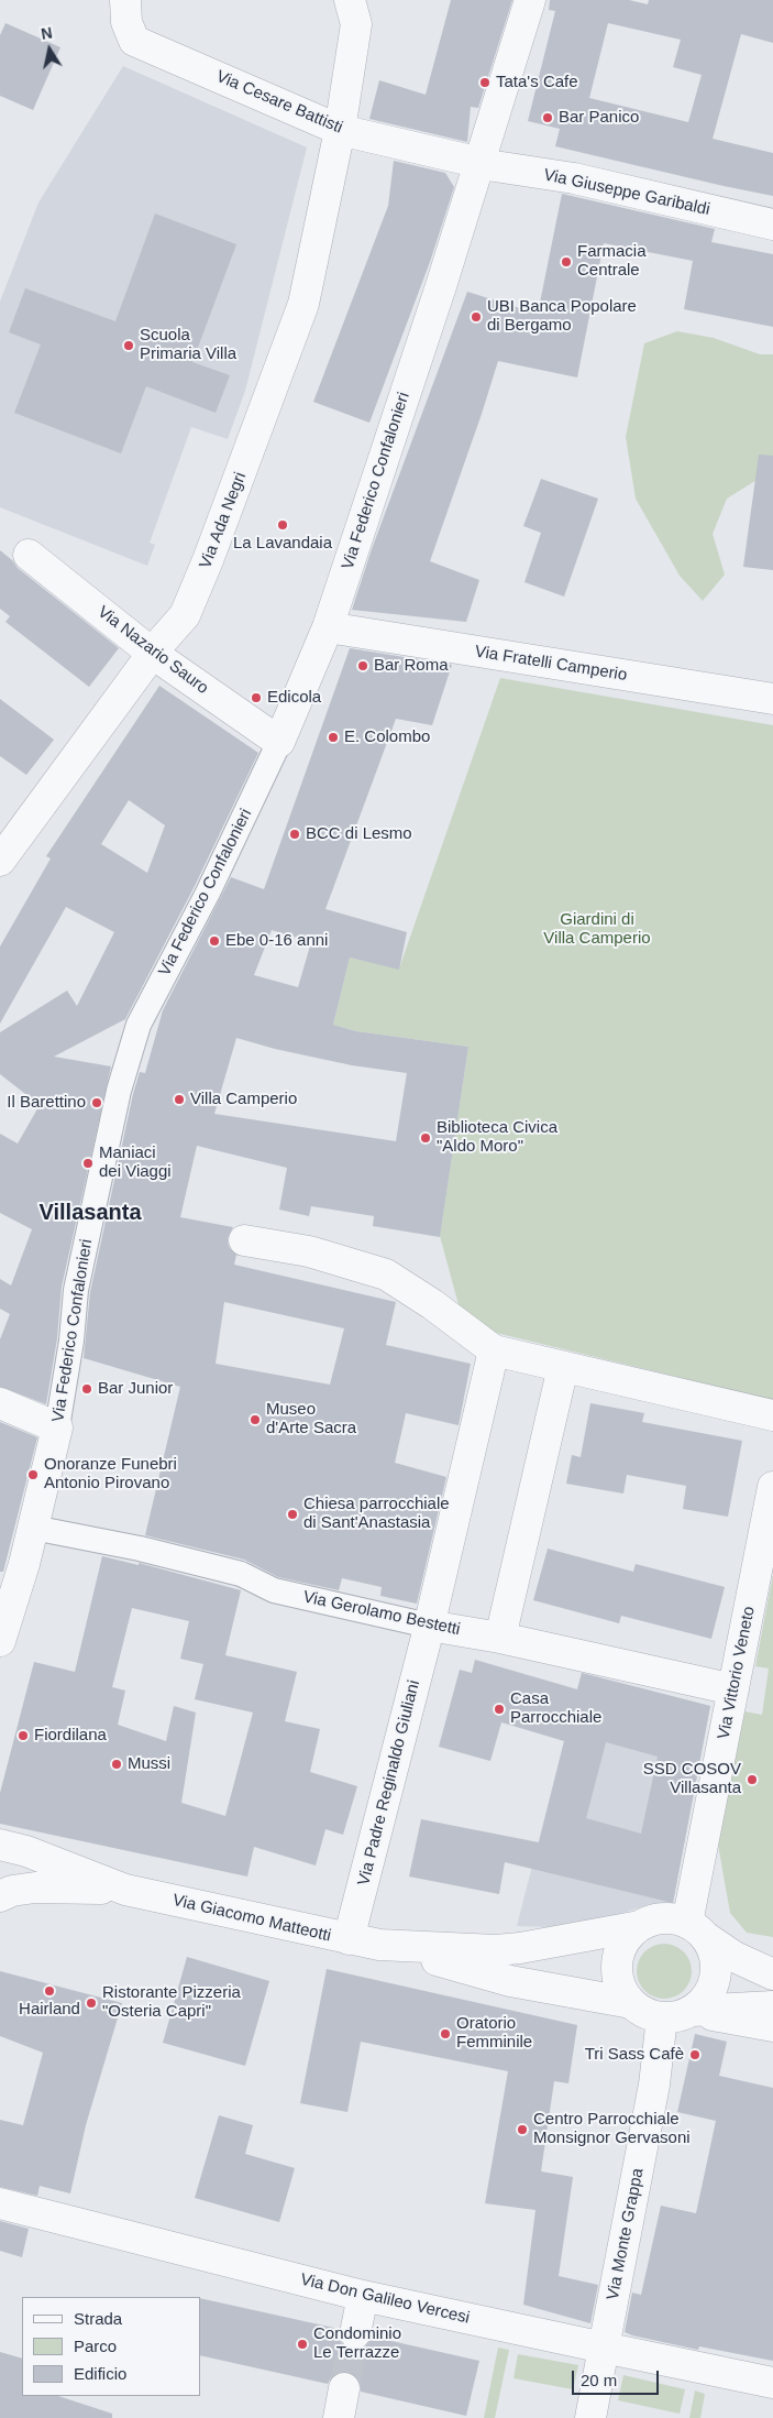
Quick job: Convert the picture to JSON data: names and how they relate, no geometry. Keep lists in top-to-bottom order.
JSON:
{
  "streets": {
    "street": [
      "Via Cesare Battisti",
      "Via Giuseppe Garibaldi",
      "Via Federico Confalonieri",
      "Via Ada Negri",
      "Via Nazario Sauro",
      "Via Fratelli Camperio",
      "Via Gerolamo Bestetti",
      "Via Vittorio Veneto",
      "Via Padre Reginaldo Giuliani",
      "Via Giacomo Matteotti",
      "Via Monte Grappa",
      "Via Don Galileo Vercesi"
    ]
  },
  "crossings": [
    ["Via Cesare Battisti", "Via Giuseppe Garibaldi"],
    ["Via Cesare Battisti", "Via Federico Confalonieri"],
    ["Via Cesare Battisti", "Via Ada Negri"],
    ["Via Giuseppe Garibaldi", "Via Federico Confalonieri"],
    ["Via Federico Confalonieri", "Via Nazario Sauro"],
    ["Via Federico Confalonieri", "Via Fratelli Camperio"],
    ["Via Federico Confalonieri", "Via Gerolamo Bestetti"],
    ["Via Ada Negri", "Via Nazario Sauro"],
    ["Via Gerolamo Bestetti", "Via Vittorio Veneto"],
    ["Via Gerolamo Bestetti", "Via Padre Reginaldo Giuliani"],
    ["Via Vittorio Veneto", "Via Giacomo Matteotti"],
    ["Via Vittorio Veneto", "Via Monte Grappa"],
    ["Via Padre Reginaldo Giuliani", "Via Giacomo Matteotti"],
    ["Via Giacomo Matteotti", "Via Monte Grappa"],
    ["Via Monte Grappa", "Via Don Galileo Vercesi"]
  ],
  "districts": ["Villasanta"],
  "parks": ["Giardini di Villa Camperio"],
  "places": [
    "Tata's Cafe",
    "Bar Panico",
    "Farmacia Centrale",
    "UBI Banca Popolare di Bergamo",
    "Scuola Primaria Villa",
    "La Lavandaia",
    "Bar Roma",
    "Edicola",
    "E. Colombo",
    "BCC di Lesmo",
    "Ebe 0-16 anni",
    "Villa Camperio",
    "Il Barettino",
    "Biblioteca Civica \"Aldo Moro\"",
    "Maniaci dei Viaggi",
    "Bar Junior",
    "Museo d'Arte Sacra",
    "Onoranze Funebri Antonio Pirovano",
    "Chiesa parrocchiale di Sant'Anastasia",
    "Casa Parrocchiale",
    "Fiordilana",
    "Mussi",
    "SSD COSOV Villasanta",
    "Hairland",
    "Ristorante Pizzeria \"Osteria Capri\"",
    "Oratorio Femminile",
    "Tri Sass Cafè",
    "Centro Parrocchiale Monsignor Gervasoni",
    "Condominio Le Terrazze"
  ],
  "legend": ["Strada", "Parco", "Edificio"],
  "scale_bar": "20 m",
  "north": "top"
}
